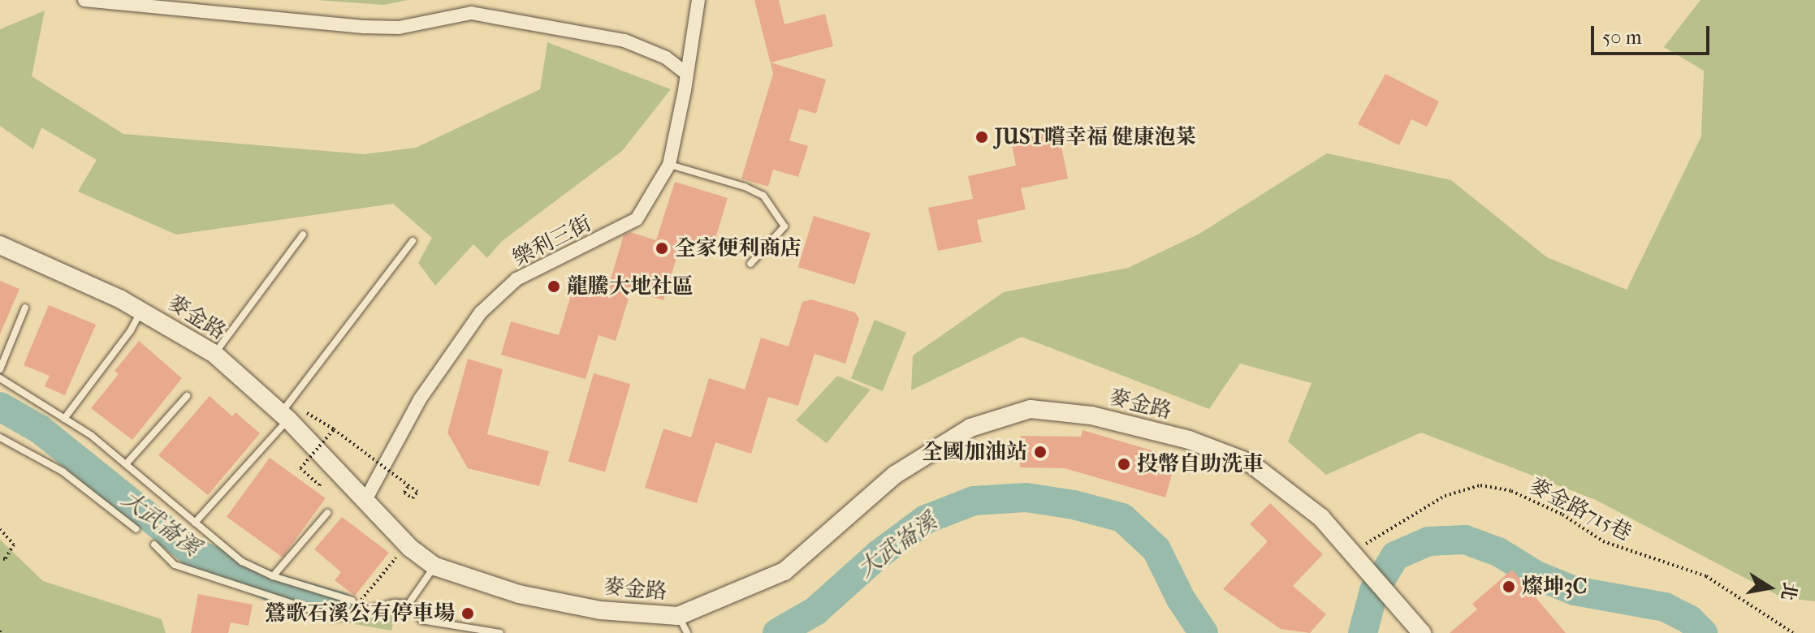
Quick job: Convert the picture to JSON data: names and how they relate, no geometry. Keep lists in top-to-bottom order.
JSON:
{
  "streets": {
    "street": ["樂利三街", "麥金路"],
    "path": ["麥金路715巷"]
  },
  "crossings": [
    ["樂利三街", "麥金路"],
    ["麥金路", "麥金路715巷"]
  ],
  "water": ["大武崙溪"],
  "places": [
    "JUST嚐幸福 健康泡菜",
    "全家便利商店",
    "龍騰大地社區",
    "全國加油站",
    "投幣自助洗車",
    "燦坤3C",
    "鶯歌石溪公有停車場"
  ],
  "scale_bar": "50 m",
  "north": "right"
}
